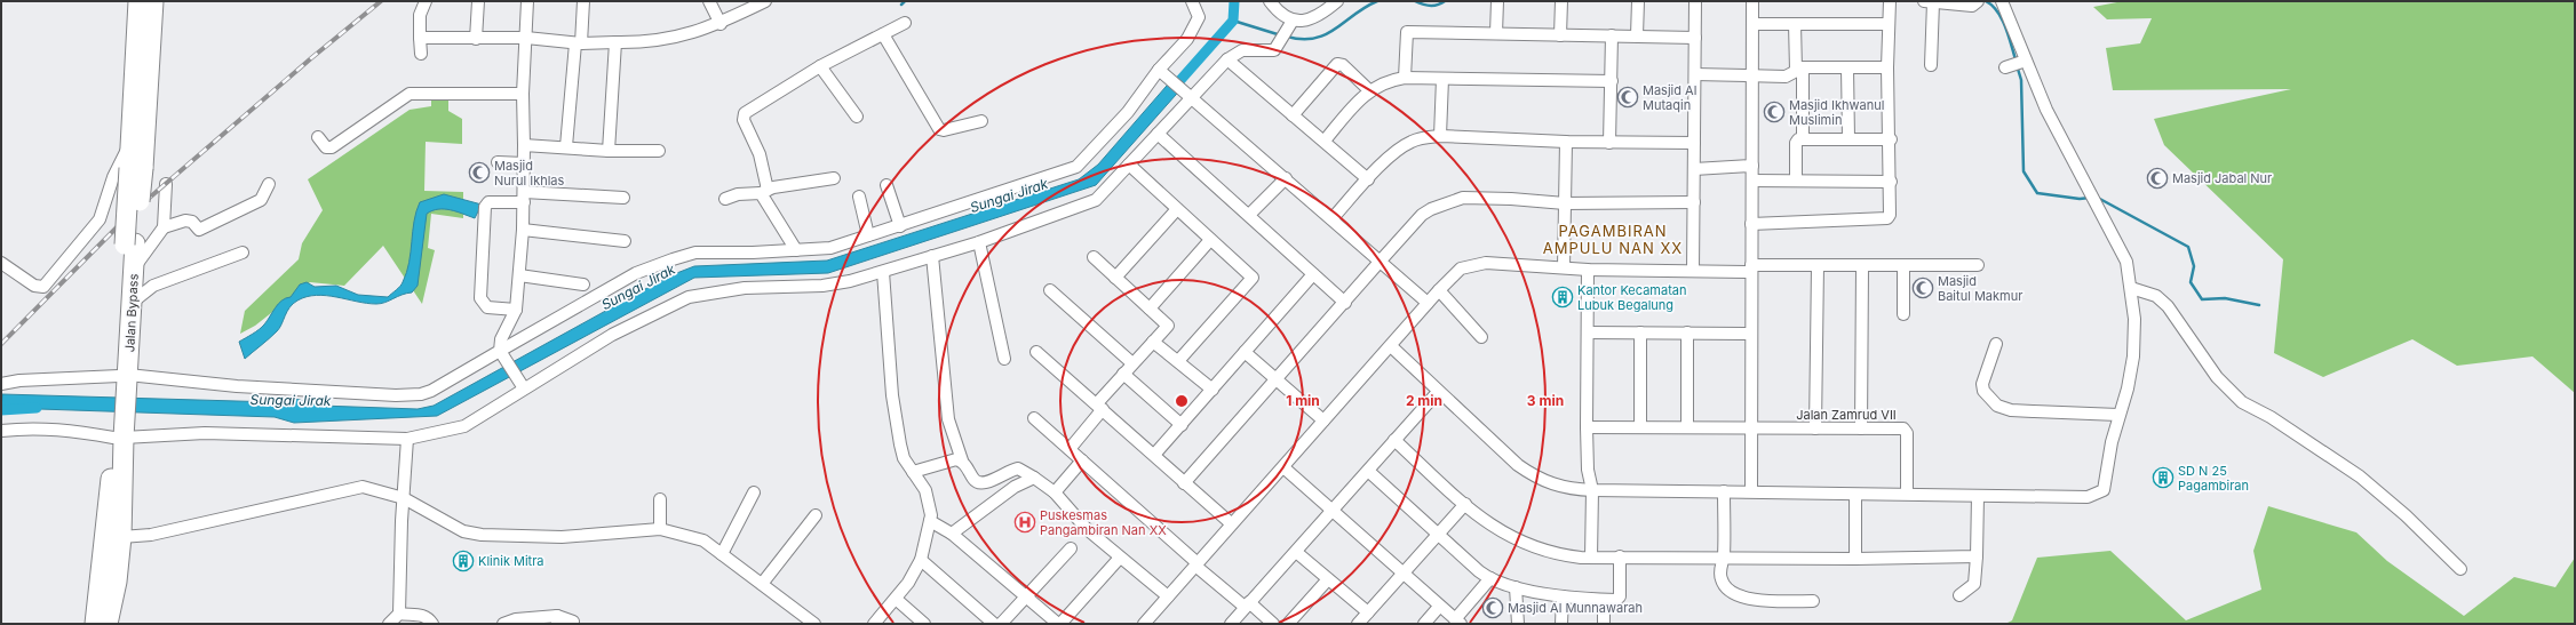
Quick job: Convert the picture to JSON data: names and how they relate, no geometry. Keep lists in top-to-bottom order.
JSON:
{
  "streets": {
    "highway": ["Jalan Bypass"],
    "street": ["Jalan Zamrud VII"]
  },
  "districts": ["PAGAMBIRAN AMPULU NAN XX"],
  "water": ["Sungai Jirak"],
  "places": {
    "mosque": [
      "Masjid Al Mutaqin",
      "Masjid Ikhwanul Muslimin",
      "Masjid Nurul Ikhlas",
      "Masjid Jabal Nur",
      "Masjid Baitul Makmur",
      "Masjid Al Munnawarah"
    ],
    "building": ["Kantor Kecamatan Lubuk Begalung", "SD N 25 Pagambiran", "Klinik Mitra"],
    "hospital": ["Puskesmas Pangambiran Nan XX"]
  },
  "rings": ["1 min", "2 min", "3 min"]
}
